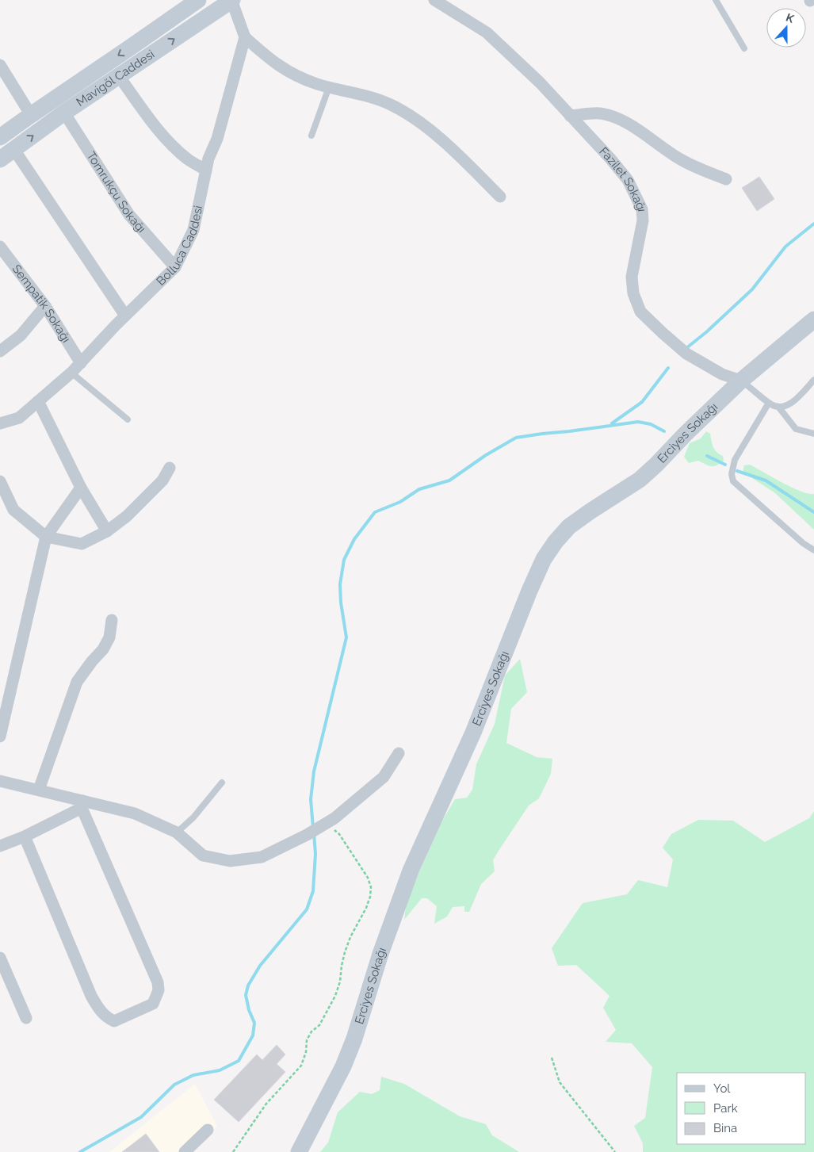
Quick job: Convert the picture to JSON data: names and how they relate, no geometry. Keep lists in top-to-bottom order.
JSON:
{
  "streets": {
    "street": [
      "Mavigöl Caddesi",
      "Fazilet Sokağı",
      "Tomrukçu Sokağı",
      "Bolluca Caddesi",
      "Sempatik Sokağı",
      "Erciyes Sokağı"
    ]
  },
  "crossings": [
    ["Mavigöl Caddesi", "Tomrukçu Sokağı"],
    ["Fazilet Sokağı", "Erciyes Sokağı"],
    ["Tomrukçu Sokağı", "Bolluca Caddesi"],
    ["Bolluca Caddesi", "Sempatik Sokağı"]
  ],
  "legend": ["Yol", "Park", "Bina"],
  "north": "top"
}
